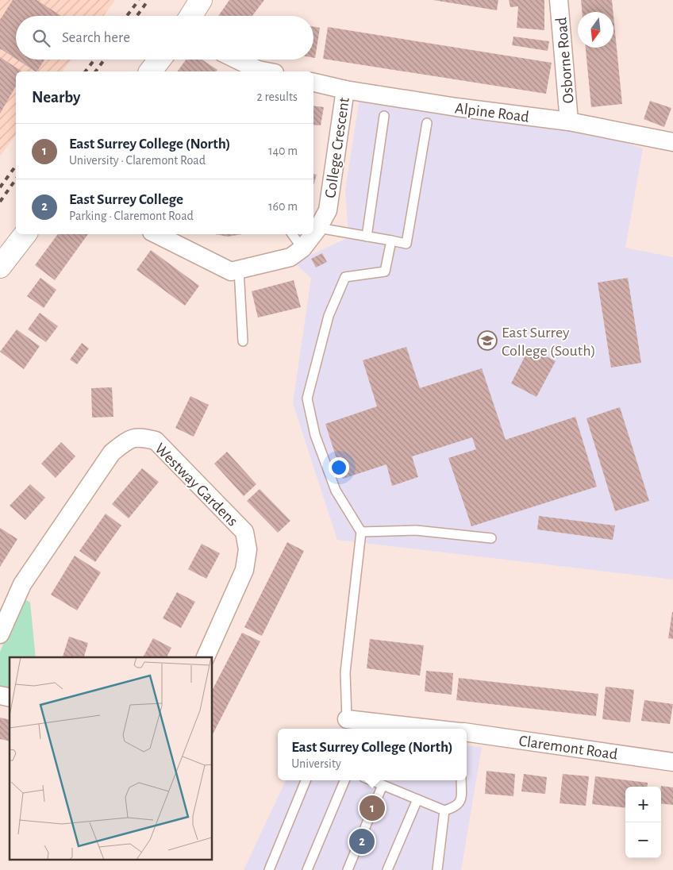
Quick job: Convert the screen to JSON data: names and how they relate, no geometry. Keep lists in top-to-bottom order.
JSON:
{
  "streets": {
    "street": [
      "Osborne Road",
      "Alpine Road",
      "College Crescent",
      "Westway Gardens",
      "Claremont Road"
    ]
  },
  "crossings": [
    ["Osborne Road", "Alpine Road"],
    ["Alpine Road", "College Crescent"]
  ],
  "places": {
    "school or university": ["East Surrey College (South)"]
  },
  "north": "bottom",
  "page": {
    "search": "Search here",
    "heading": ["Nearby", "2 results"],
    "list": [
      {
        "mark": "1",
        "name": "East Surrey College (North)",
        "note": "University · Claremont Road",
        "value": "140 m"
      },
      {
        "mark": "2",
        "name": "East Surrey College",
        "note": "Parking · Claremont Road",
        "value": "160 m"
      }
    ],
    "popup": ["East Surrey College (North)", "University"],
    "map_buttons": ["+", "−"],
    "pins": ["1", "2"]
  }
}
